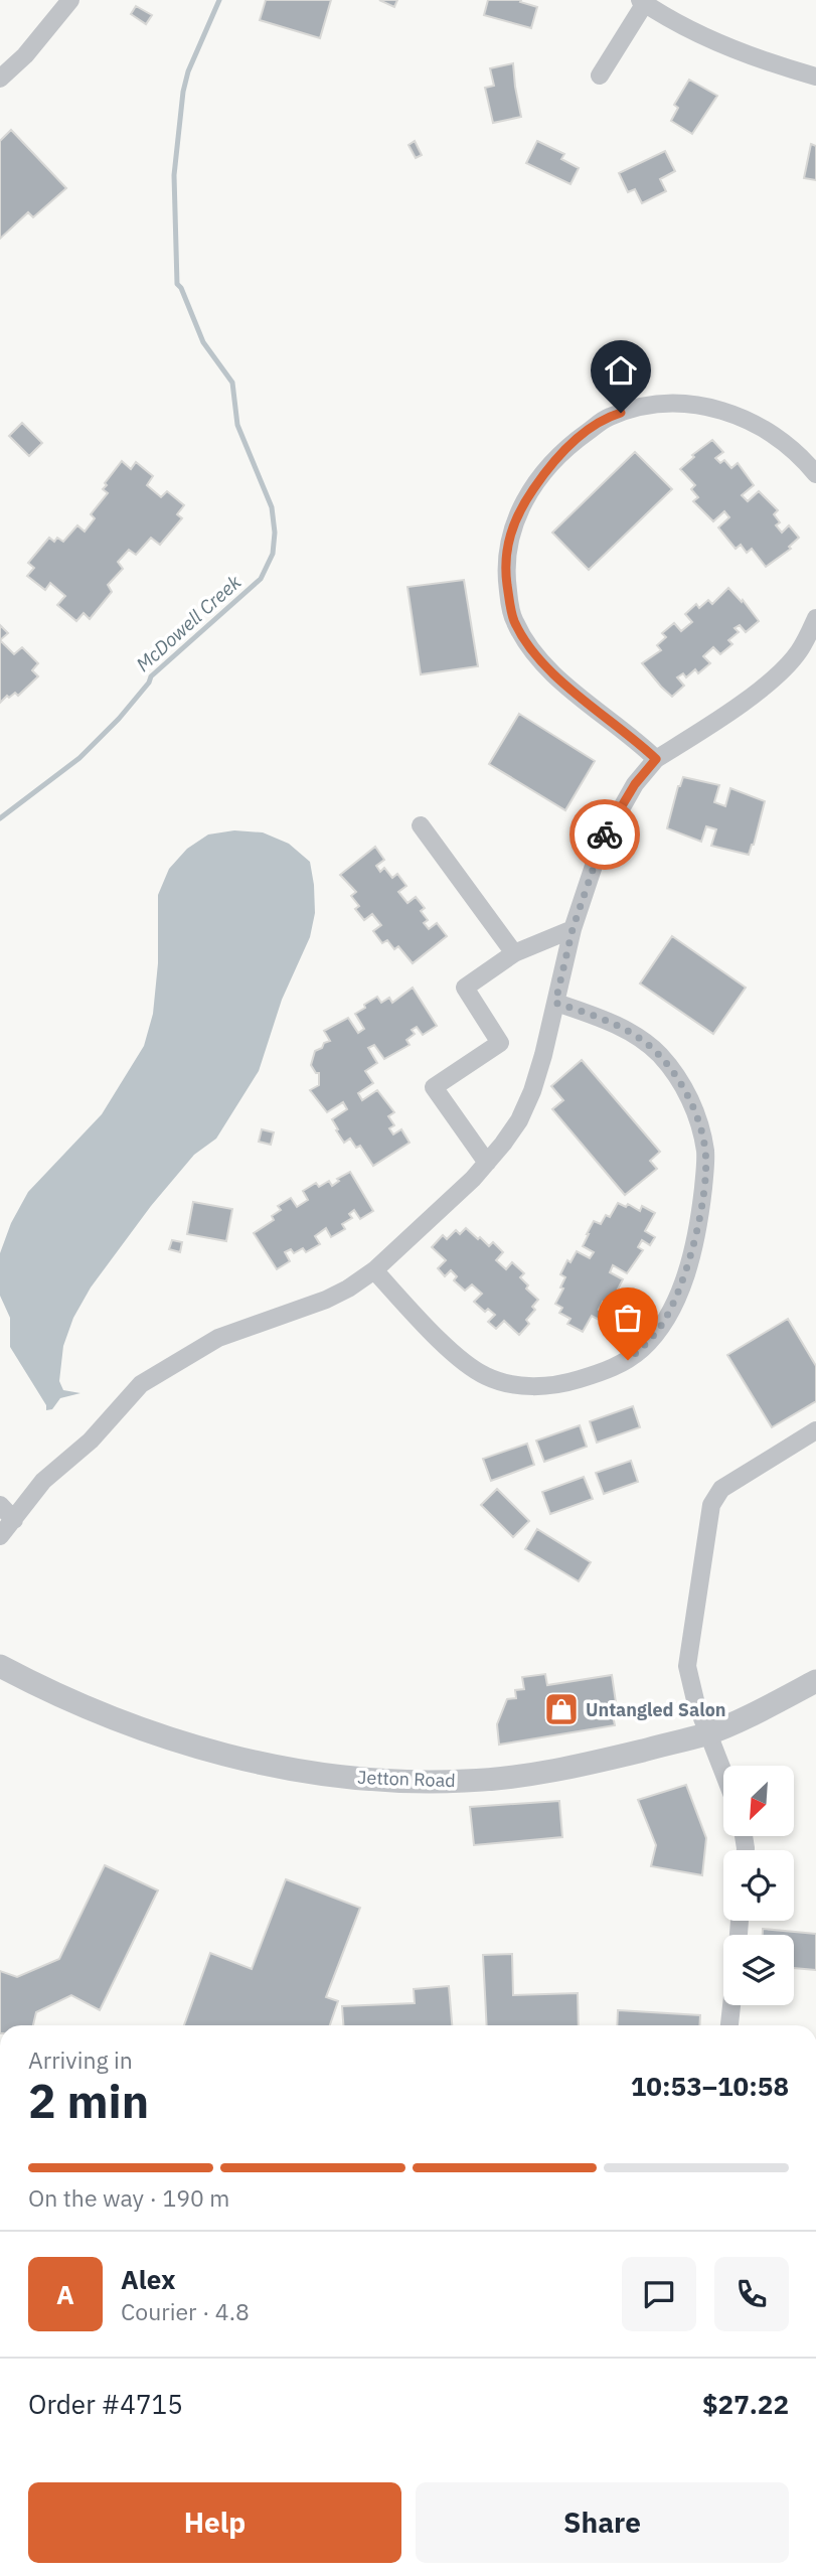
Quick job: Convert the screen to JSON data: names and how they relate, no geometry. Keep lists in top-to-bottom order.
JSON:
{
  "streets": {
    "street": ["Jetton Road"]
  },
  "water": ["McDowell Creek"],
  "places": {
    "shop": ["Untangled Salon"]
  },
  "north": "bottom left",
  "page": {
    "heading": ["2 min", "Arriving in", "10:53–10:58"],
    "panel": [
      "Alex",
      "Courier · 4.8",
      "Order #4715",
      "$27.22"
    ],
    "bar": "On the way · 190 m",
    "round": "A",
    "buttons": ["Help", "Share"]
  }
}
